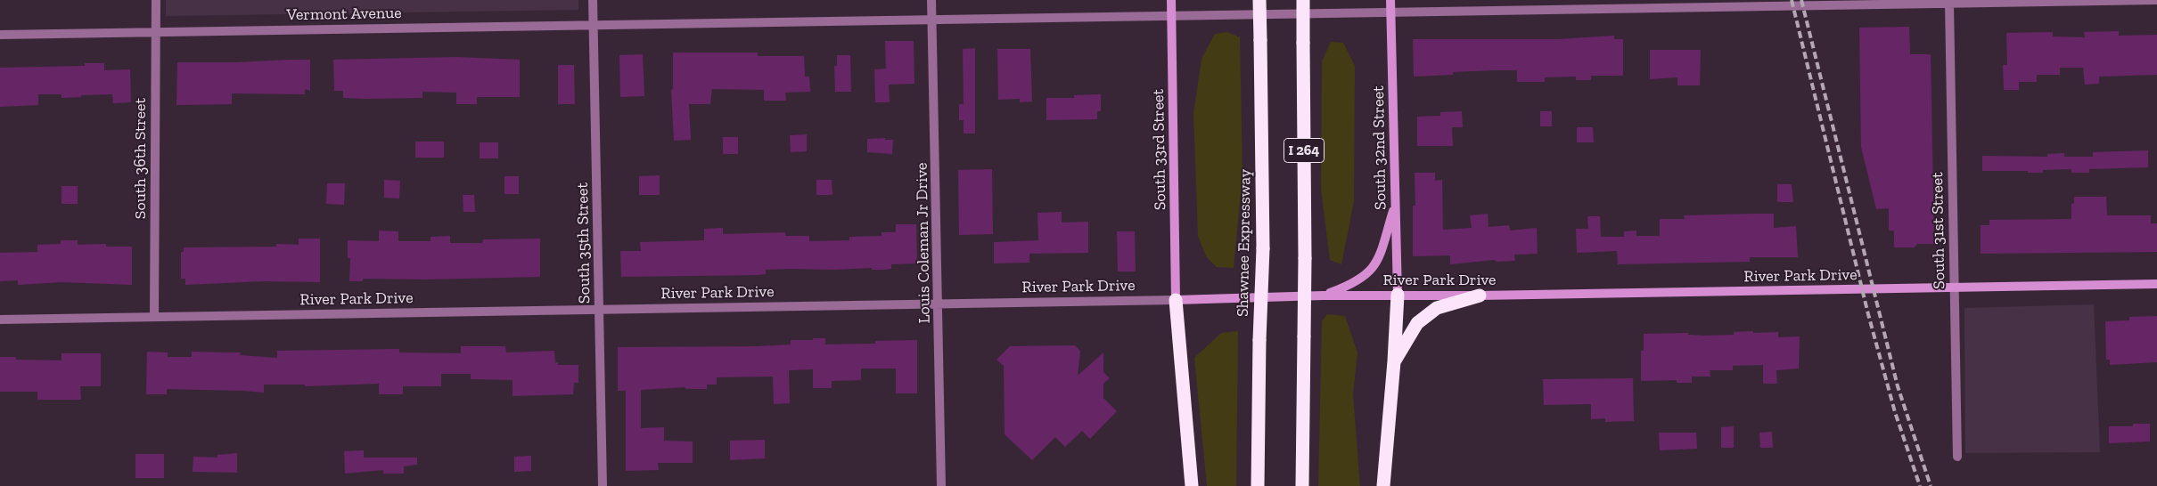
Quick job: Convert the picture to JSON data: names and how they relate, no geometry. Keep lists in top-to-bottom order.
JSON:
{
  "streets": {
    "highway": ["I 264", "Shawnee Expressway"],
    "main road": ["South 32nd Street", "South 33rd Street", "River Park Drive"],
    "street": [
      "Vermont Avenue",
      "South 36th Street",
      "South 31st Street",
      "South 35th Street",
      "Louis Coleman Jr Drive"
    ]
  },
  "crossings": [
    ["Vermont Avenue", "South 32nd Street"],
    ["Vermont Avenue", "South 33rd Street"],
    ["Vermont Avenue", "South 36th Street"],
    ["Vermont Avenue", "South 31st Street"],
    ["Vermont Avenue", "South 35th Street"],
    ["Vermont Avenue", "Louis Coleman Jr Drive"],
    ["South 32nd Street", "River Park Drive"],
    ["South 33rd Street", "River Park Drive"],
    ["South 36th Street", "River Park Drive"],
    ["South 31st Street", "River Park Drive"],
    ["South 35th Street", "River Park Drive"],
    ["Louis Coleman Jr Drive", "River Park Drive"]
  ]
}
